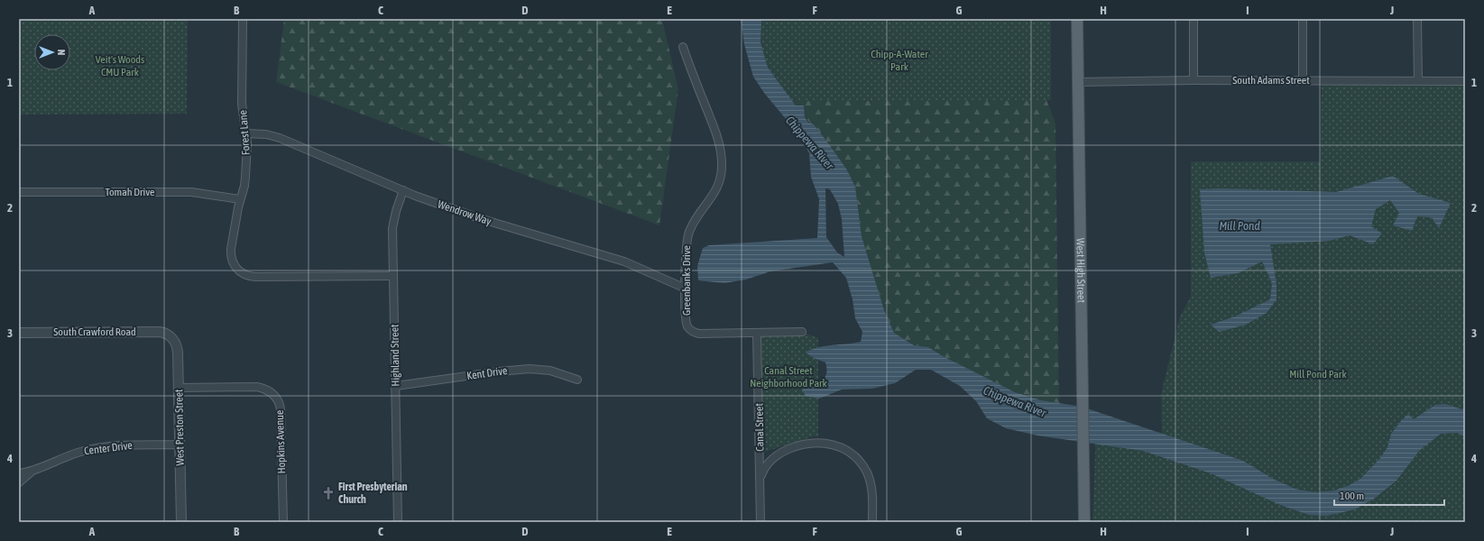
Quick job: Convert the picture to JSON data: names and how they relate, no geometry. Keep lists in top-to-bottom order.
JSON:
{
  "streets": {
    "main road": ["West High Street"],
    "street": [
      "South Adams Street",
      "Forest Lane",
      "Tomah Drive",
      "Wendrow Way",
      "Greenbanks Drive",
      "South Crawford Road",
      "Highland Street",
      "Kent Drive",
      "West Preston Street",
      "Canal Street",
      "Hopkins Avenue",
      "Center Drive"
    ]
  },
  "crossings": [
    ["South Adams Street", "West High Street"],
    ["Forest Lane", "Tomah Drive"],
    ["Forest Lane", "Wendrow Way"],
    ["Forest Lane", "Highland Street"],
    ["Wendrow Way", "Greenbanks Drive"],
    ["Wendrow Way", "Highland Street"],
    ["Greenbanks Drive", "Canal Street"],
    ["South Crawford Road", "West Preston Street"],
    ["Highland Street", "Kent Drive"],
    ["West Preston Street", "Hopkins Avenue"],
    ["West Preston Street", "Center Drive"]
  ],
  "water": ["Chippewa River", "Mill Pond"],
  "parks": [
    "Chipp-A-Water Park",
    "Veit's Woods CMU Park",
    "Canal Street Neighborhood Park",
    "Mill Pond Park"
  ],
  "places": {
    "church": ["First Presbyterian Church"]
  },
  "scale_bar": "100 m",
  "north": "right",
  "grid": {
    "columns": [
      "A",
      "B",
      "C",
      "D",
      "E",
      "F",
      "G",
      "H",
      "I",
      "J"
    ],
    "rows": [
      "1",
      "2",
      "3",
      "4"
    ]
  }
}
